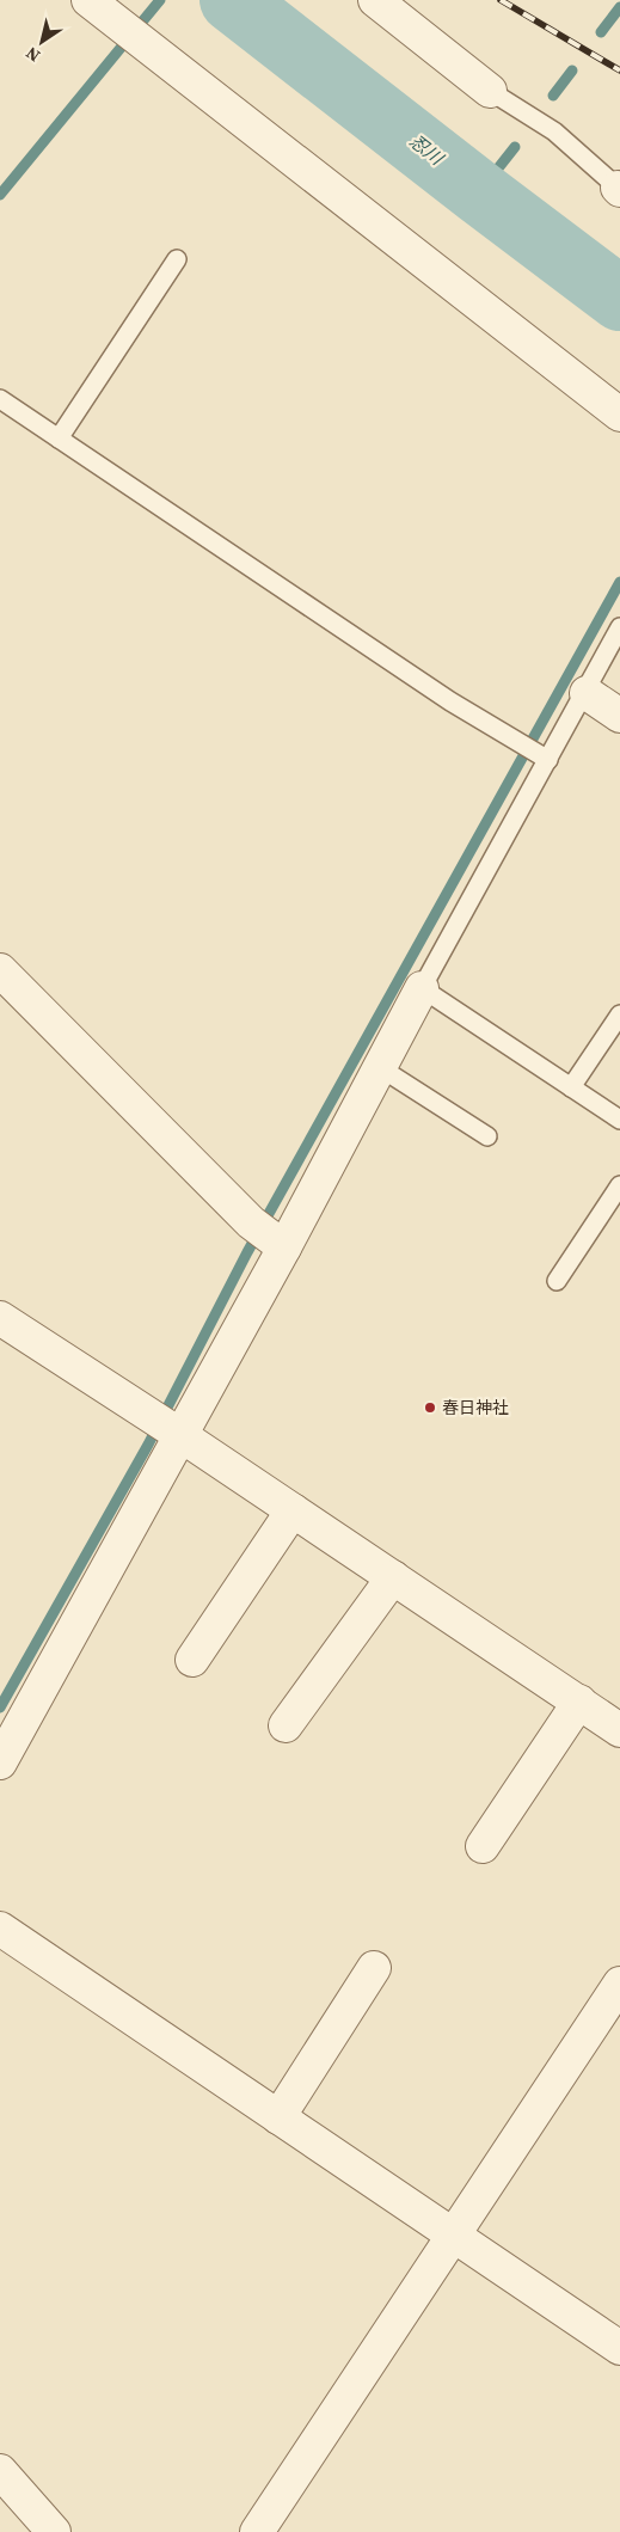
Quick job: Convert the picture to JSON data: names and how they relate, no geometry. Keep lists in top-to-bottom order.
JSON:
{
  "water": ["忍川"],
  "places": ["春日神社"],
  "north": "bottom left"
}
